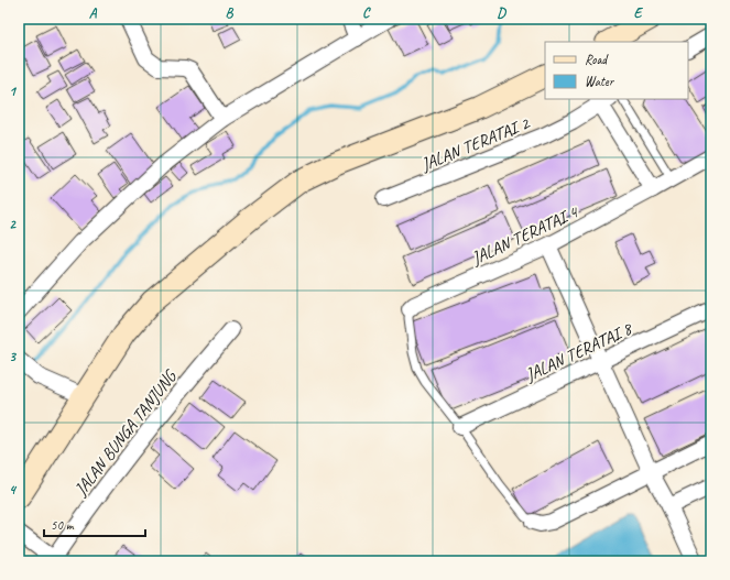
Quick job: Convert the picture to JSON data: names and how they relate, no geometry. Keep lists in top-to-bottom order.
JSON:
{
  "streets": {
    "street": [
      "JALAN TERATAI 2",
      "JALAN TERATAI 4",
      "JALAN TERATAI 8",
      "JALAN BUNGA TANJUNG"
    ]
  },
  "legend": ["Road", "Water"],
  "scale_bar": "50 m",
  "grid": {
    "columns": [
      "A",
      "B",
      "C",
      "D",
      "E"
    ],
    "rows": [
      "1",
      "2",
      "3",
      "4"
    ]
  }
}
